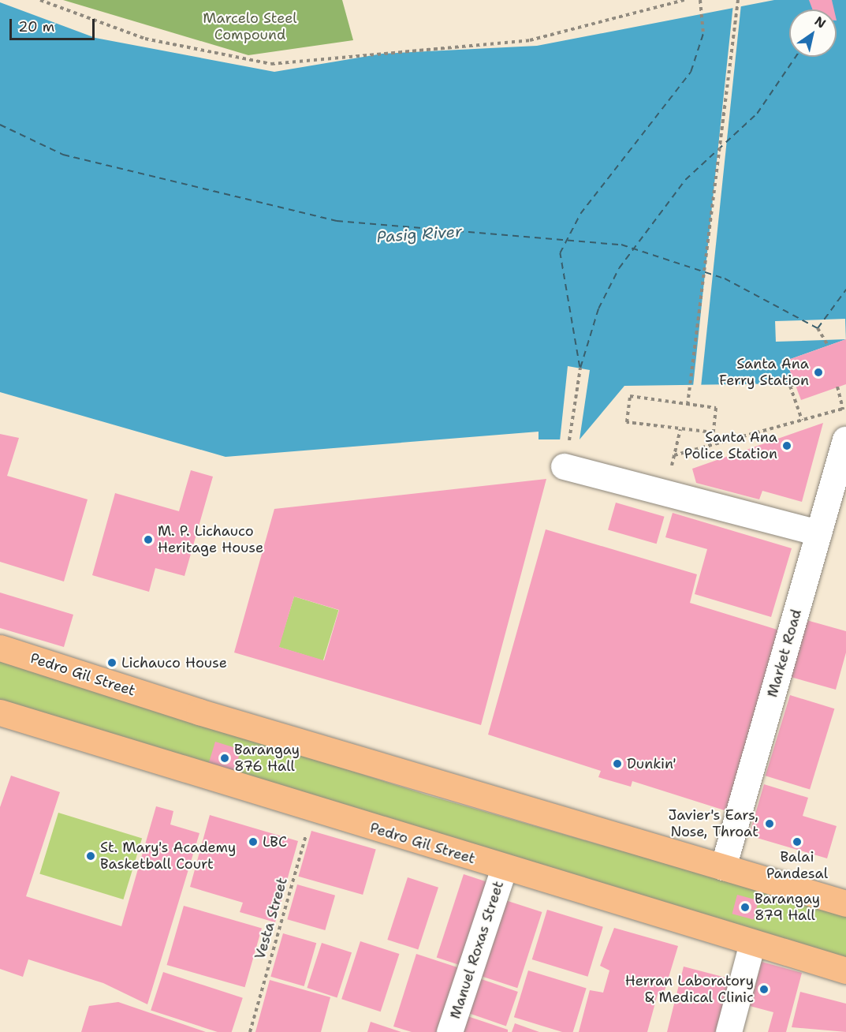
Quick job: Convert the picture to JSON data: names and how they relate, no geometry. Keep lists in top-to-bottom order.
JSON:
{
  "streets": {
    "main road": ["Pedro Gil Street"],
    "street": ["Market Road", "Manuel Roxas Street"],
    "path": ["Vesta Street"]
  },
  "crossings": [
    ["Market Road", "Pedro Gil Street"],
    ["Pedro Gil Street", "Vesta Street"],
    ["Pedro Gil Street", "Manuel Roxas Street"]
  ],
  "water": ["Pasig River"],
  "parks": ["Marcelo Steel Compound"],
  "places": [
    "Santa Ana Ferry Station",
    "Santa Ana Police Station",
    "M. P. Lichauco Heritage House",
    "Lichauco House",
    "Barangay 876 Hall",
    "Dunkin'",
    "Javier's Ears, Nose, Throat",
    "LBC",
    "Balai Pandesal",
    "St. Mary's Academy Basketball Court",
    "Barangay 879 Hall",
    "Herran Laboratory & Medical Clinic"
  ],
  "scale_bar": "20 m",
  "north": "top right"
}
